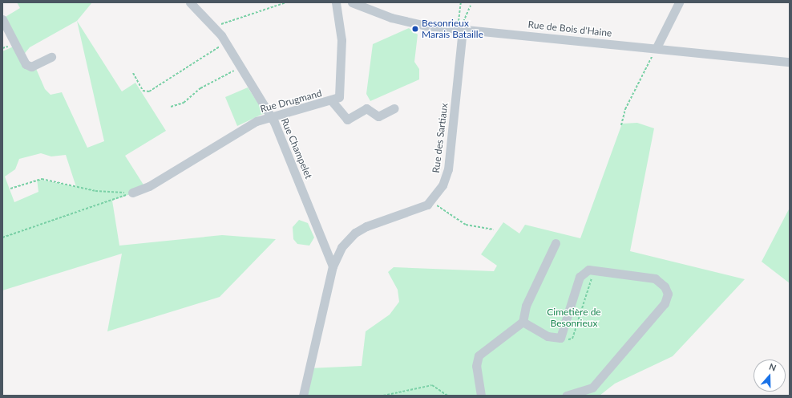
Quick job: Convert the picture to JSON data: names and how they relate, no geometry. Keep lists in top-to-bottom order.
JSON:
{
  "streets": {
    "street": [
      "Rue de Bois d'Haine",
      "Rue Drugmand",
      "Rue des Sartiaux",
      "Rue Champelet"
    ]
  },
  "crossings": [
    ["Rue de Bois d'Haine", "Rue des Sartiaux"],
    ["Rue Drugmand", "Rue Champelet"],
    ["Rue des Sartiaux", "Rue Champelet"]
  ],
  "parks": ["Cimetière de Besonrieux"],
  "places": ["Besonrieux Marais Bataille"],
  "north": "top"
}
